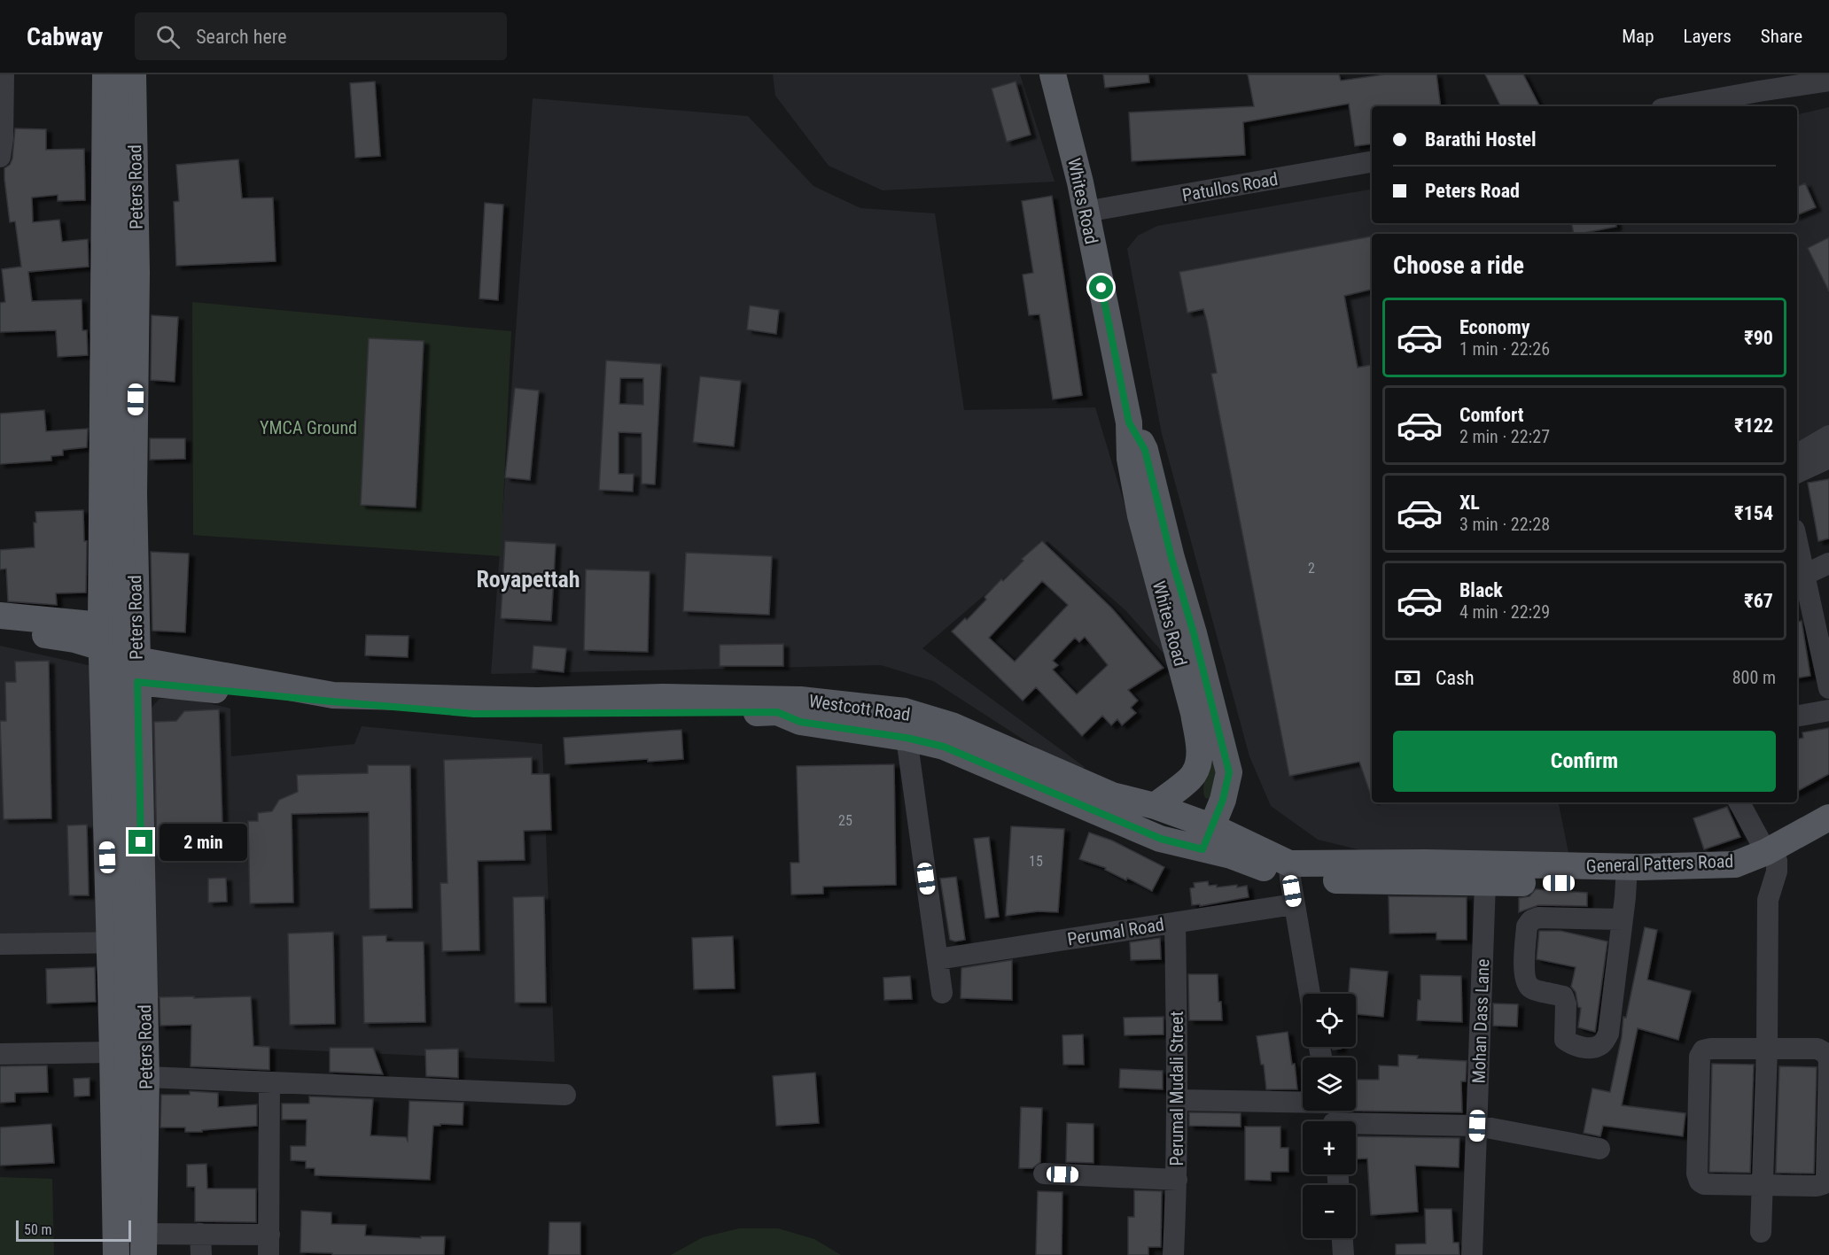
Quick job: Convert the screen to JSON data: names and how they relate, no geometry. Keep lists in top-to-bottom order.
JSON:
{
  "streets": {
    "main road": [
      "Peters Road",
      "Whites Road",
      "Westcott Road",
      "General Patters Road"
    ],
    "street": [
      "Patullos Road",
      "Perumal Road",
      "Mohan Dass Lane",
      "Perumal Mudali Street"
    ]
  },
  "crossings": [
    ["Peters Road", "Westcott Road"],
    ["Patullos Road", "Whites Road"],
    ["Whites Road", "Westcott Road"],
    ["Westcott Road", "General Patters Road"],
    ["General Patters Road", "Mohan Dass Lane"],
    ["Perumal Road", "Perumal Mudali Street"]
  ],
  "districts": ["Royapettah"],
  "parks": ["YMCA Ground"],
  "house_numbers": ["2", "25", "15"],
  "scale_bar": "50 m",
  "page": {
    "header": "Cabway",
    "search": "Search here",
    "nav": ["Map", "Layers", "Share"],
    "banner": ["Barathi Hostel", "Peters Road"],
    "heading": "Choose a ride",
    "list": [
      {
        "name": "Economy",
        "note": "1 min · 22:26",
        "value": "₹90"
      },
      {
        "name": "Comfort",
        "note": "2 min · 22:27",
        "value": "₹122"
      },
      {
        "name": "XL",
        "note": "3 min · 22:28",
        "value": "₹154"
      },
      {
        "name": "Black",
        "note": "4 min · 22:29",
        "value": "₹67"
      }
    ],
    "pay": ["Cash", "800 m"],
    "buttons": "Confirm",
    "bubble": "2 min",
    "map_buttons": ["+", "−"],
    "scale": "50 m"
  }
}
